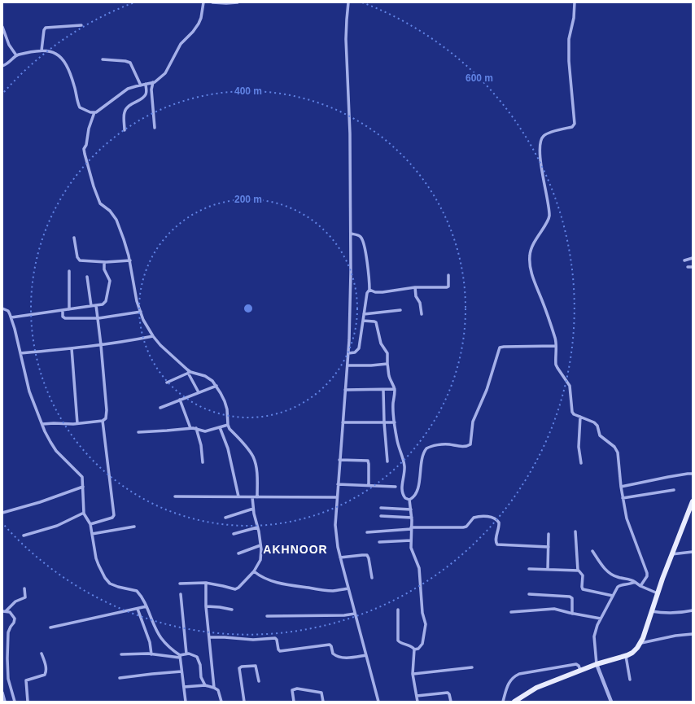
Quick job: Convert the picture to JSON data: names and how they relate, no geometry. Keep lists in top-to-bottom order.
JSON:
{
  "districts": ["AKHNOOR"],
  "rings": ["600 m", "400 m", "200 m"]
}
